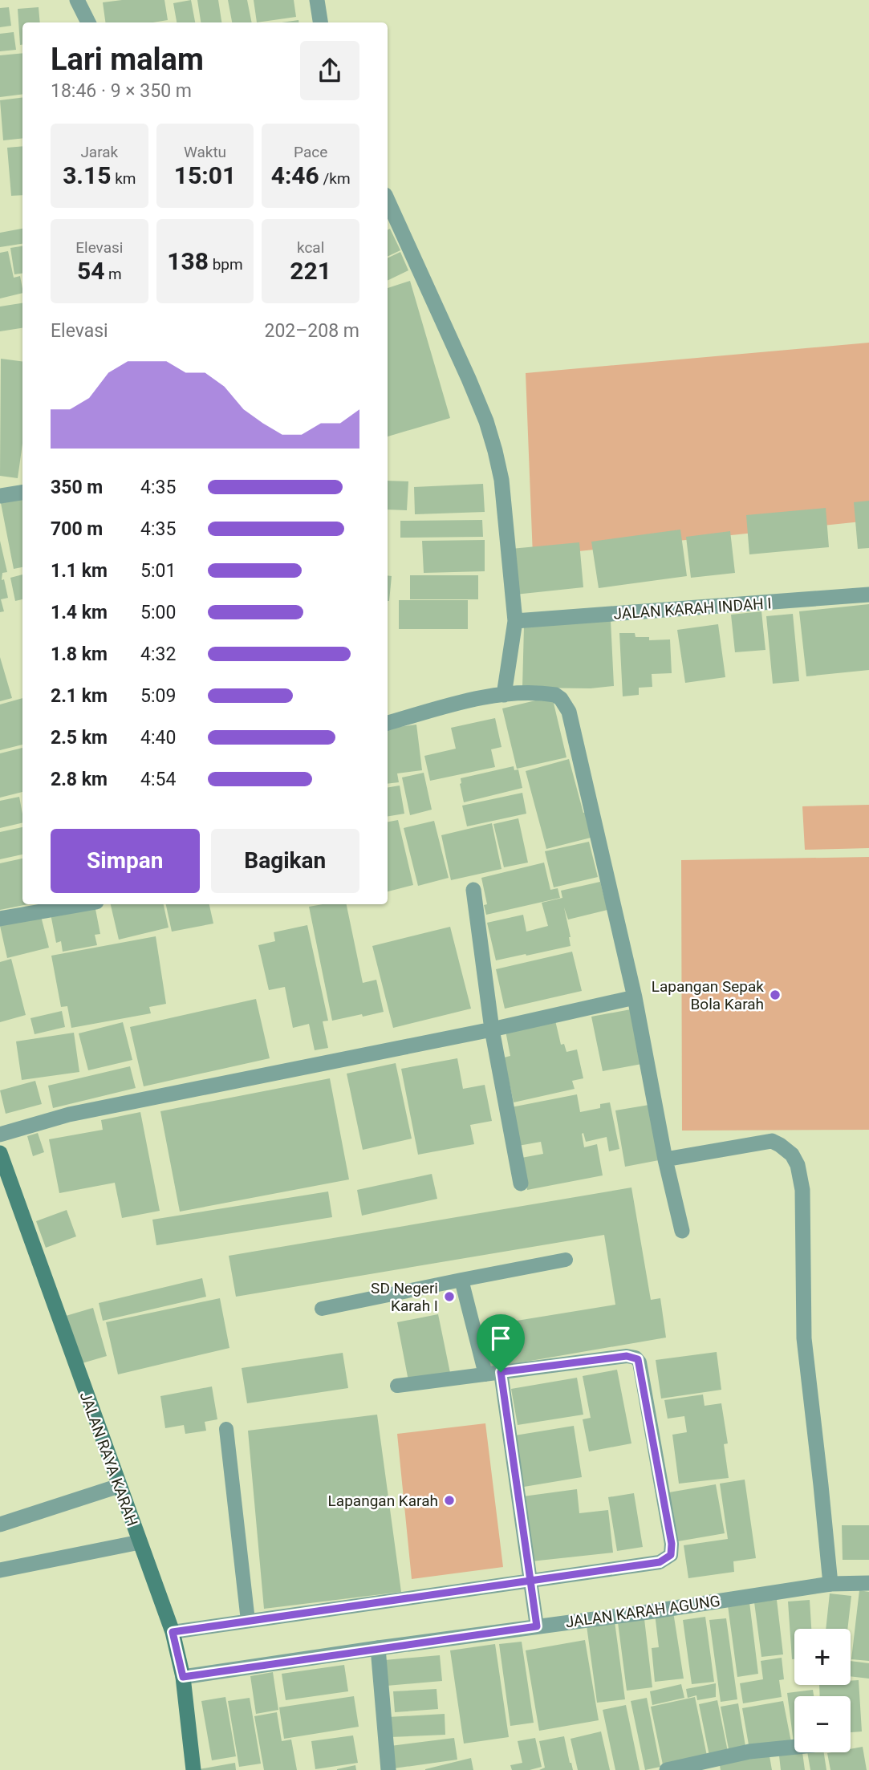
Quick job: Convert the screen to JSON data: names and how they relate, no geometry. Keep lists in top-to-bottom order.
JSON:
{
  "streets": {
    "main road": ["JALAN RAYA KARAH"],
    "street": ["JALAN KARAH INDAH I", "JALAN KARAH AGUNG"]
  },
  "crossings": [
    ["JALAN RAYA KARAH", "JALAN KARAH AGUNG"]
  ],
  "places": ["Lapangan Sepak Bola Karah", "SD Negeri Karah I", "Lapangan Karah"],
  "page": {
    "heading": ["Lari malam", "18:46 · 9 × 350 m"],
    "stats": [
      ["Jarak", "3.15 km"],
      ["Waktu", "15:01"],
      ["Pace", "4:46 /km"],
      ["Elevasi", "54 m"],
      ["138 bpm"],
      ["kcal", "221"]
    ],
    "chart": ["Elevasi", "202–208 m"],
    "list": [
      {
        "name": "350 m",
        "note": "4:35"
      },
      {
        "name": "700 m",
        "note": "4:35"
      },
      {
        "name": "1.1 km",
        "note": "5:01"
      },
      {
        "name": "1.4 km",
        "note": "5:00"
      },
      {
        "name": "1.8 km",
        "note": "4:32"
      },
      {
        "name": "2.1 km",
        "note": "5:09"
      },
      {
        "name": "2.5 km",
        "note": "4:40"
      },
      {
        "name": "2.8 km",
        "note": "4:54"
      }
    ],
    "buttons": ["Simpan", "Bagikan"],
    "map_buttons": ["+", "−"]
  }
}
